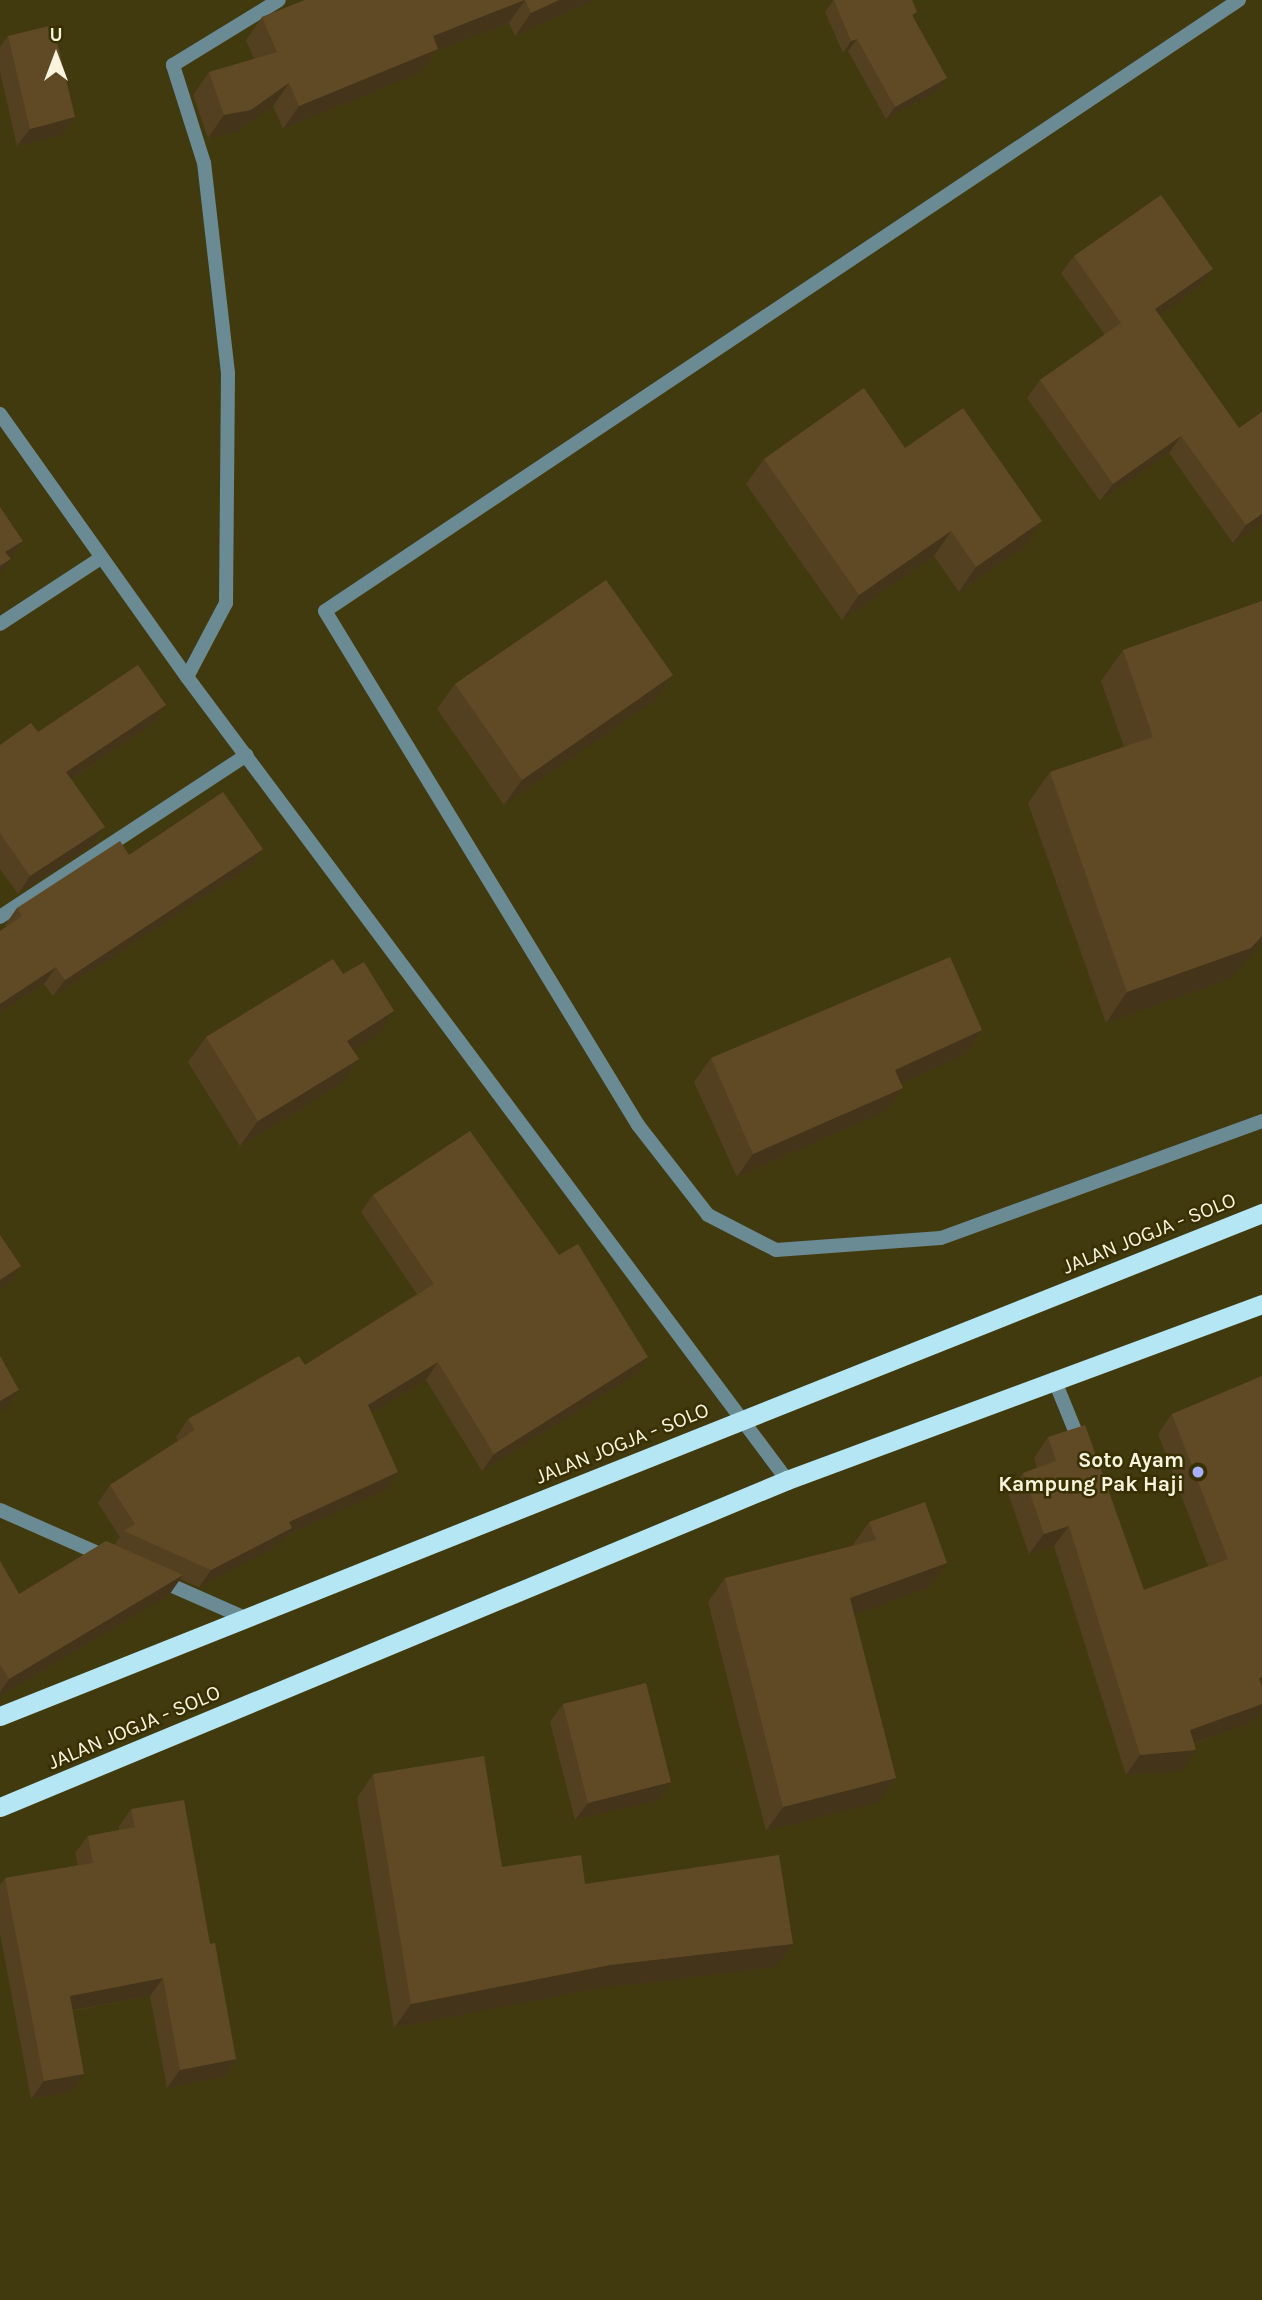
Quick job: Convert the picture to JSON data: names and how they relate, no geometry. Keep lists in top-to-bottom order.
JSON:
{
  "streets": {
    "highway": ["JALAN JOGJA - SOLO"]
  },
  "places": ["Soto Ayam Kampung Pak Haji"],
  "north": "top"
}
